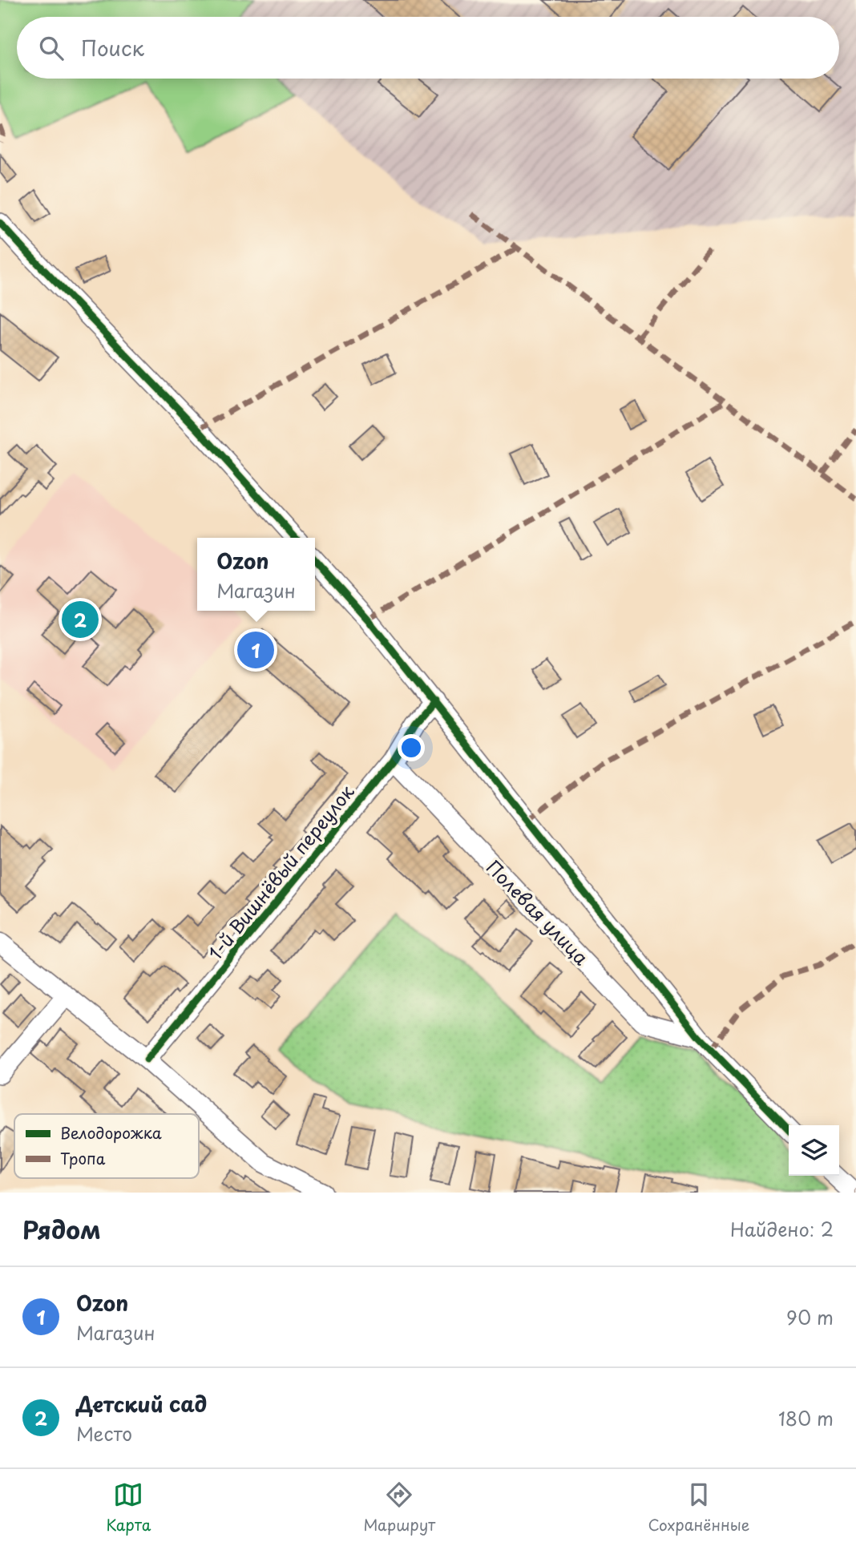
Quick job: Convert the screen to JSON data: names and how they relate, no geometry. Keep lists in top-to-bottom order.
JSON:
{
  "streets": {
    "street": ["1-й Вишнёвый переулок", "Полевая улица"]
  },
  "crossings": [
    ["1-й Вишнёвый переулок", "Полевая улица"]
  ],
  "legend": ["Велодорожка", "Тропа"],
  "page": {
    "search": "Поиск",
    "popup": ["Ozon", "Магазин"],
    "pins": ["2", "1"],
    "heading": ["Рядом", "Найдено: 2"],
    "list": [
      {
        "mark": "1",
        "name": "Ozon",
        "note": "Магазин",
        "value": "90 m"
      },
      {
        "mark": "2",
        "name": "Детский сад",
        "note": "Место",
        "value": "180 m"
      }
    ],
    "nav": ["Карта", "Маршрут", "Сохранённые"]
  }
}
